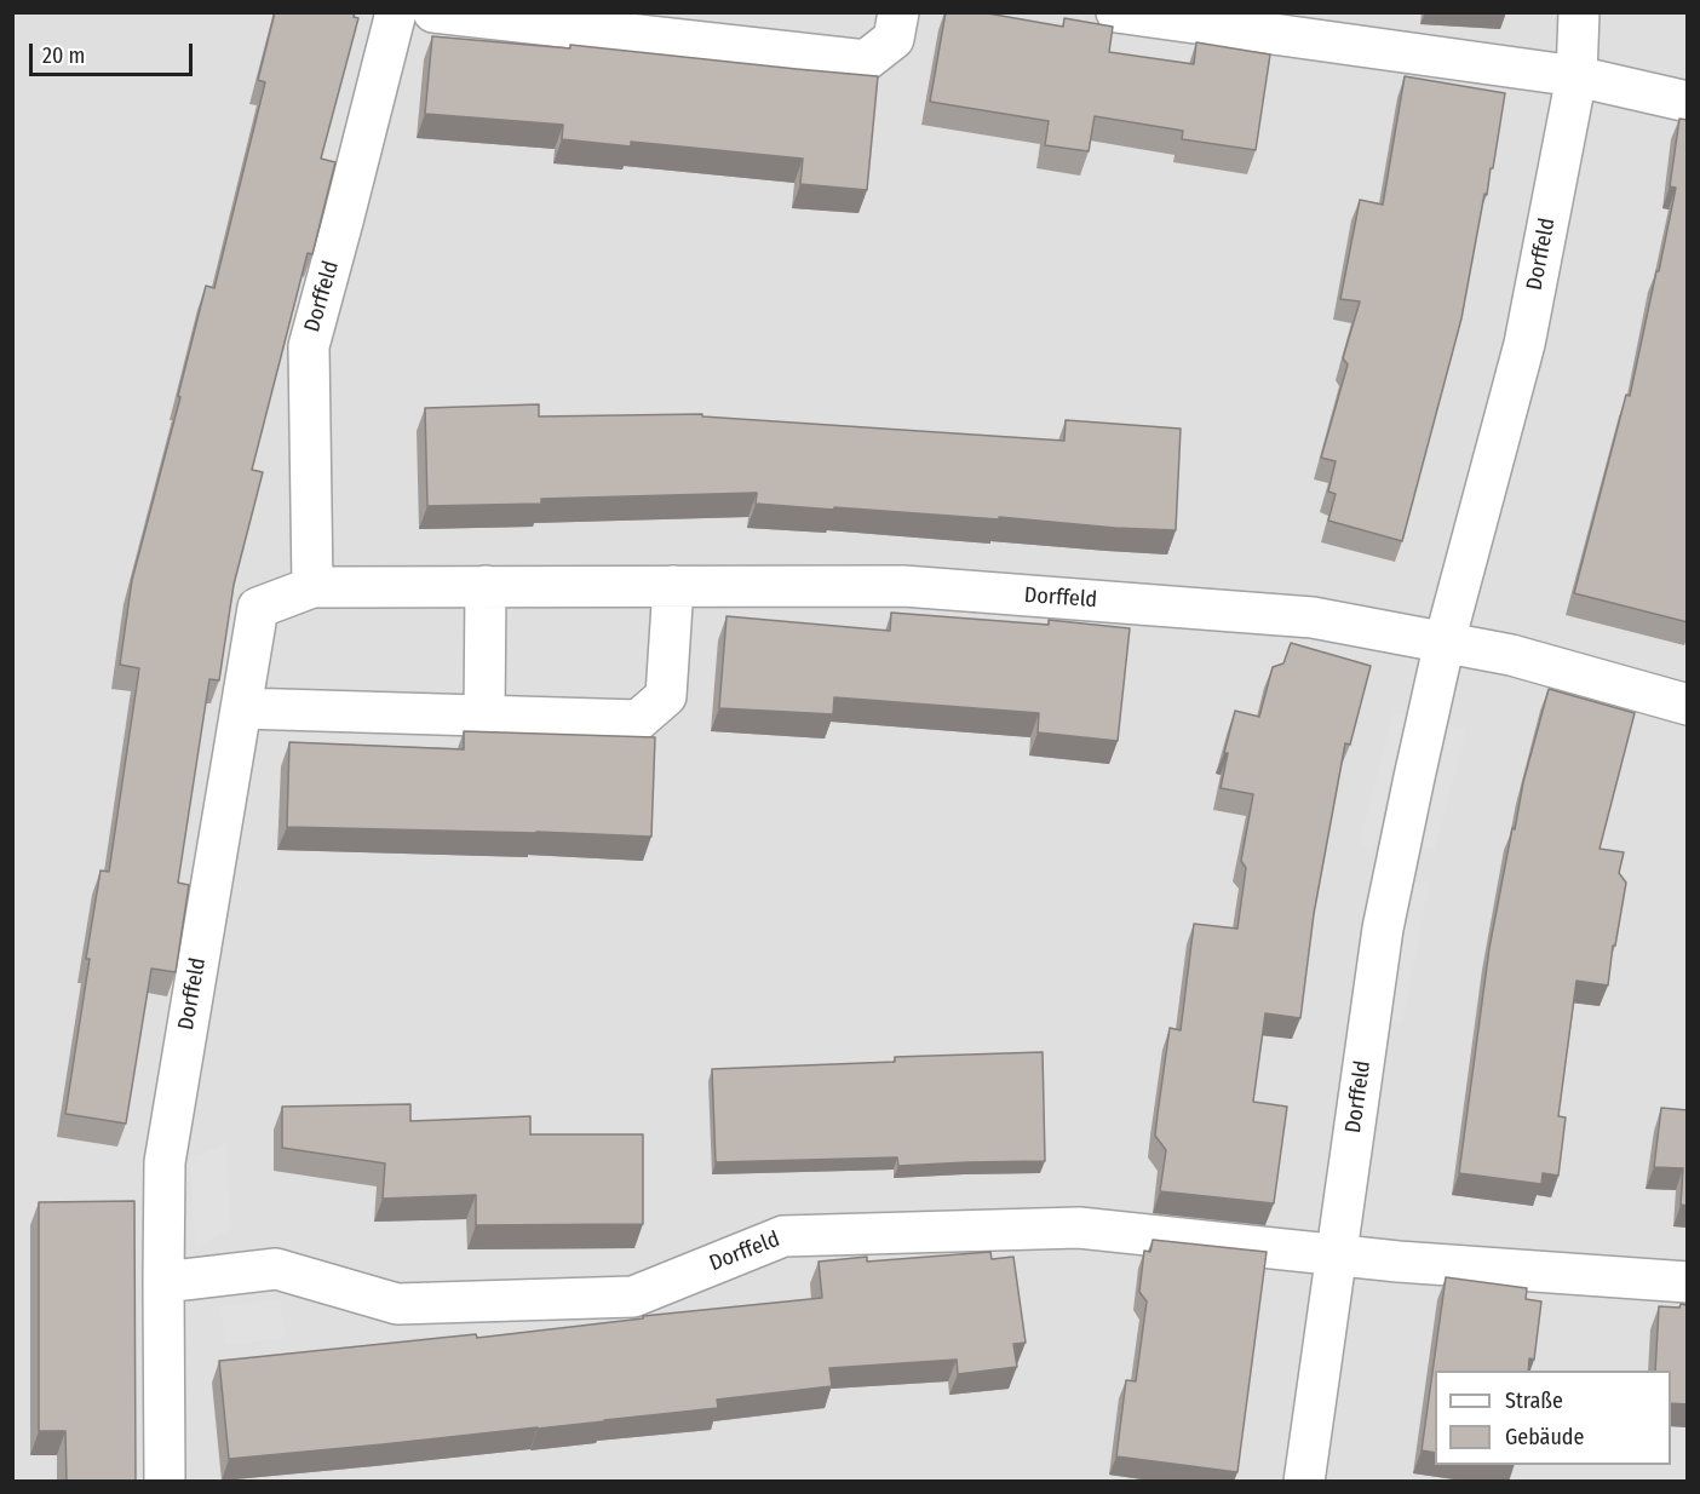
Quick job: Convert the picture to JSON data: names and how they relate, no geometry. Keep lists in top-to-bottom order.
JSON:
{
  "streets": {
    "street": ["Dorffeld"]
  },
  "legend": ["Straße", "Gebäude"],
  "scale_bar": "20 m"
}
